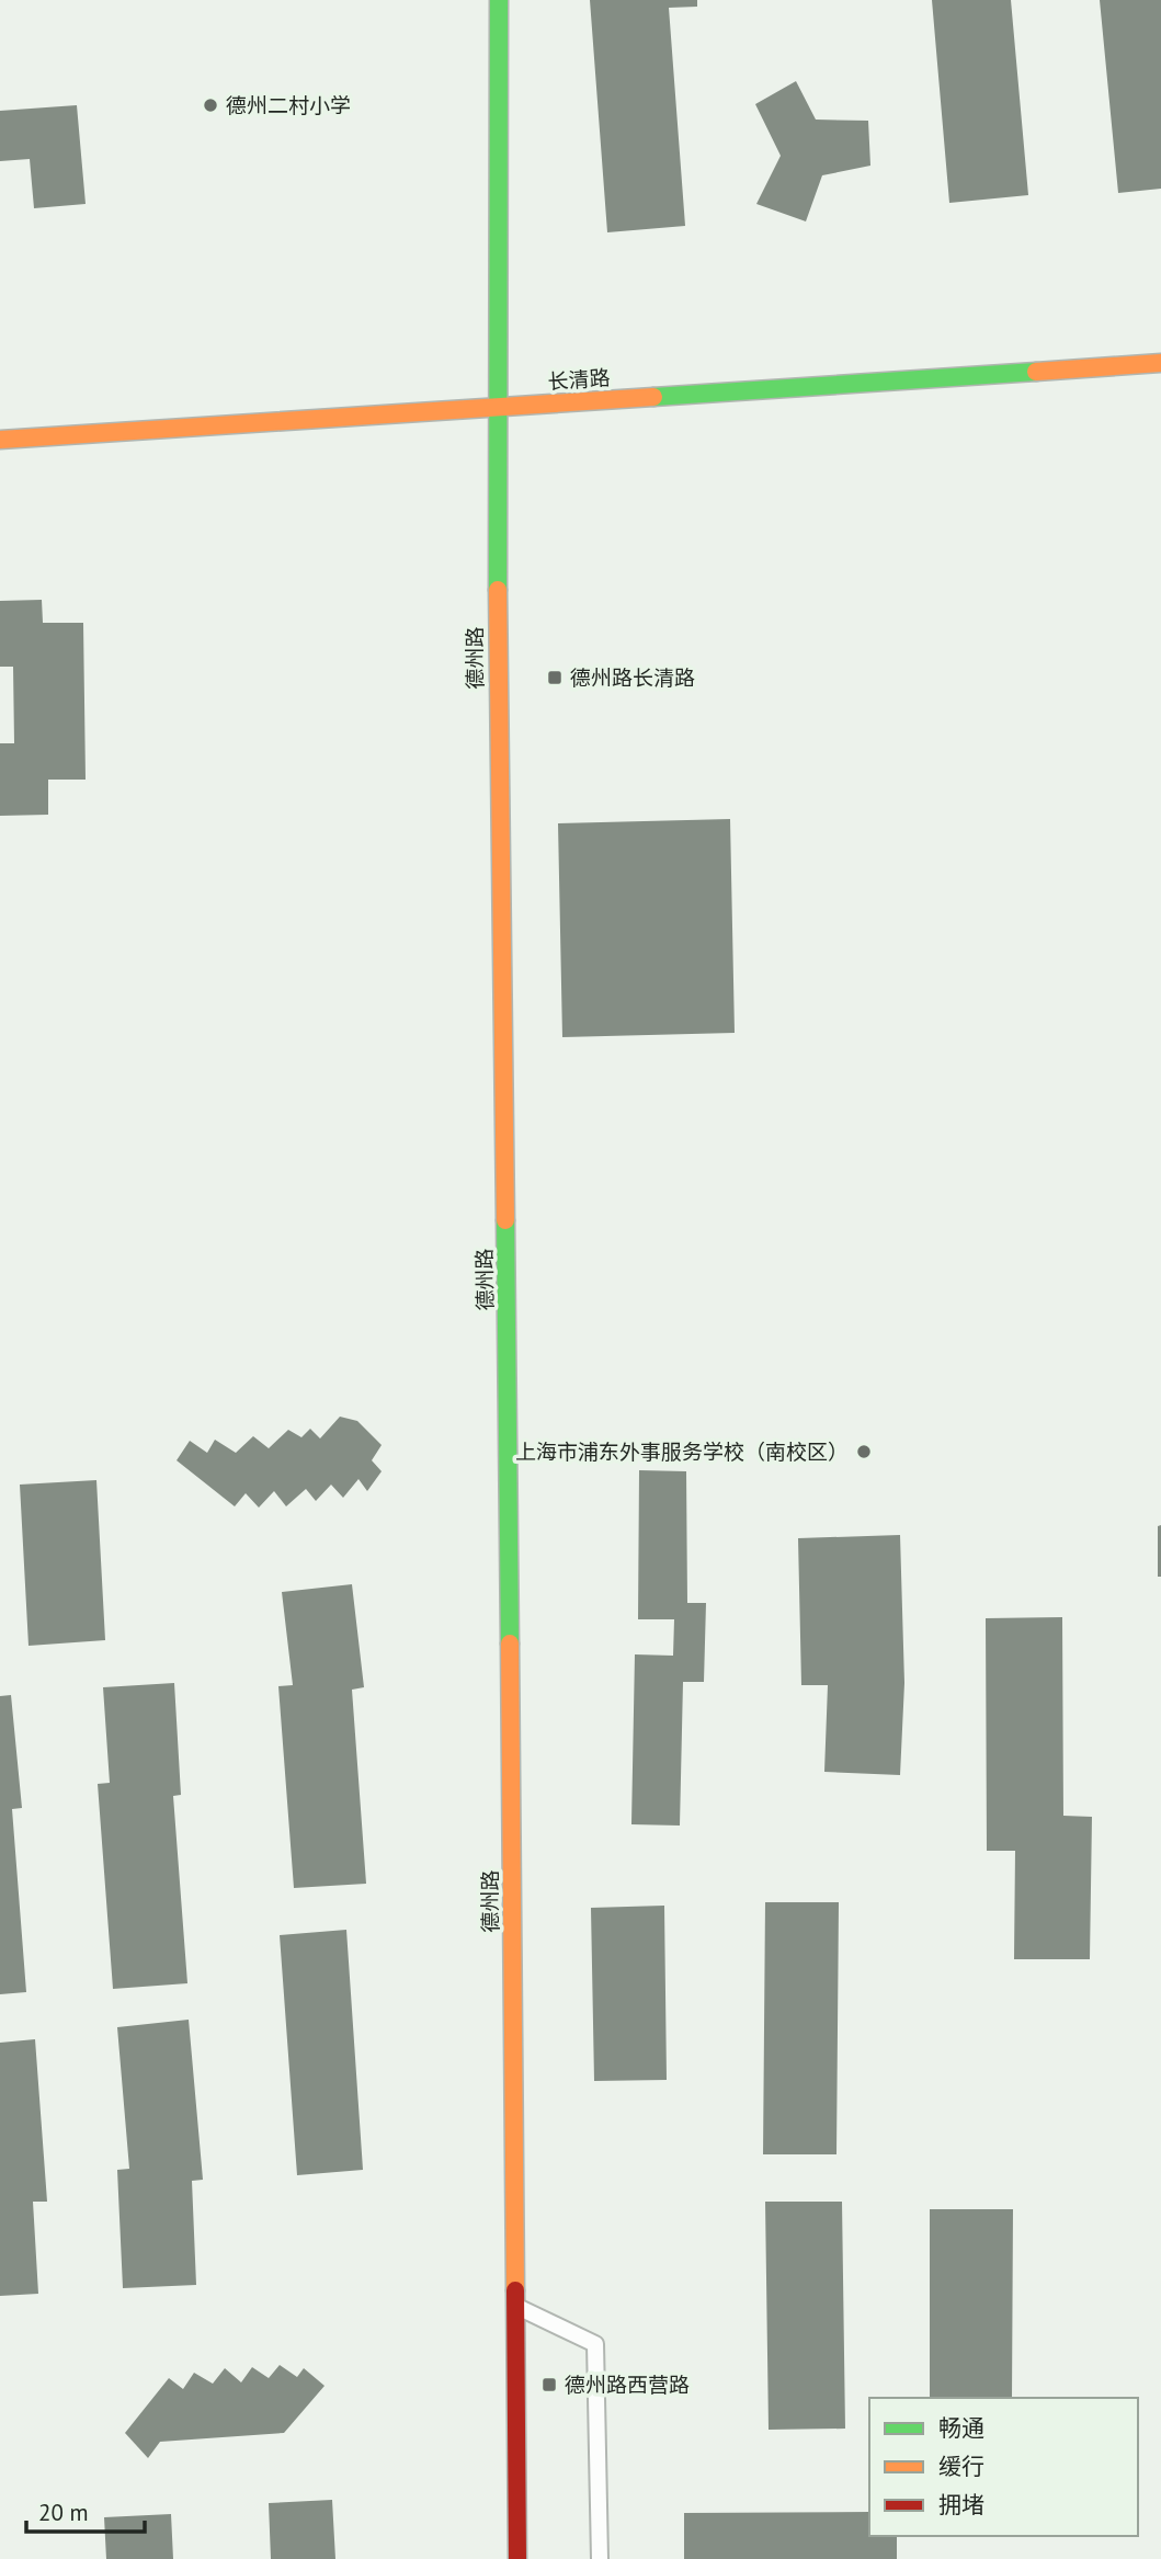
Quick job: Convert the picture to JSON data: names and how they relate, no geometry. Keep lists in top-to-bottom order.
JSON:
{
  "streets": {
    "street": ["长清路", "德州路"]
  },
  "crossings": [
    ["长清路", "德州路"]
  ],
  "places": {
    "other": ["德州二村小学", "上海市浦东外事服务学校（南校区）"],
    "transit": ["德州路长清路", "德州路西营路"]
  },
  "legend": ["畅通", "缓行", "拥堵"],
  "scale_bar": "20 m"
}
